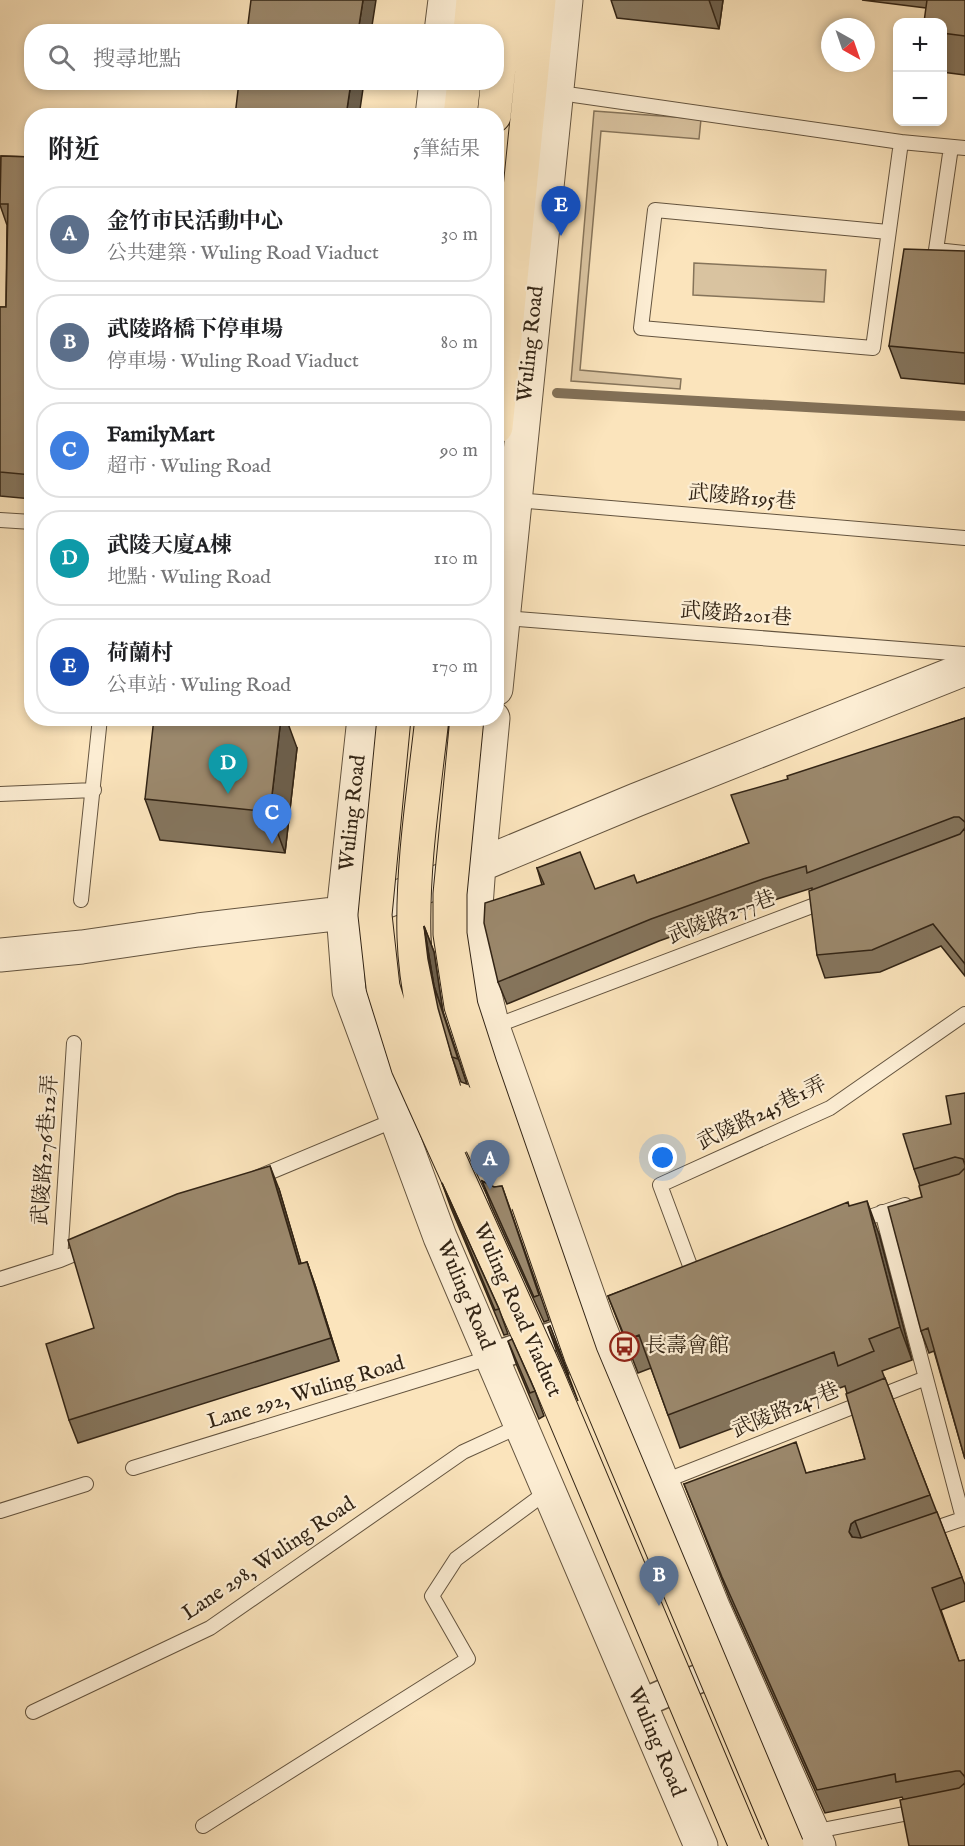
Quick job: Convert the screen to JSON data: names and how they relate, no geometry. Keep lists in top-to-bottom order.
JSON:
{
  "streets": {
    "highway": ["Wuling Road Viaduct"],
    "street": ["Wuling Road"],
    "lane": [
      "武陵路195巷",
      "武陵路201巷",
      "武陵路277巷",
      "武陵路245巷1弄",
      "武陵路276巷12弄",
      "Lane 292, Wuling Road",
      "武陵路247巷",
      "Lane 298, Wuling Road"
    ]
  },
  "crossings": [
    ["Wuling Road", "武陵路195巷"],
    ["Wuling Road", "Lane 292, Wuling Road"],
    ["Wuling Road", "Lane 298, Wuling Road"]
  ],
  "places": {
    "bus stop": ["長壽會館"]
  },
  "north": "bottom right",
  "page": {
    "map_buttons": ["+", "−"],
    "search": "搜尋地點",
    "heading": ["附近", "5筆結果"],
    "pins": [
      "E",
      "D",
      "C",
      "A",
      "B"
    ],
    "list": [
      {
        "mark": "A",
        "name": "金竹市民活動中心",
        "note": "公共建築 · Wuling Road Viaduct",
        "value": "30 m"
      },
      {
        "mark": "B",
        "name": "武陵路橋下停車場",
        "note": "停車場 · Wuling Road Viaduct",
        "value": "80 m"
      },
      {
        "mark": "C",
        "name": "FamilyMart",
        "note": "超市 · Wuling Road",
        "value": "90 m"
      },
      {
        "mark": "D",
        "name": "武陵天廈A棟",
        "note": "地點 · Wuling Road",
        "value": "110 m"
      },
      {
        "mark": "E",
        "name": "荷蘭村",
        "note": "公車站 · Wuling Road",
        "value": "170 m"
      }
    ]
  }
}
